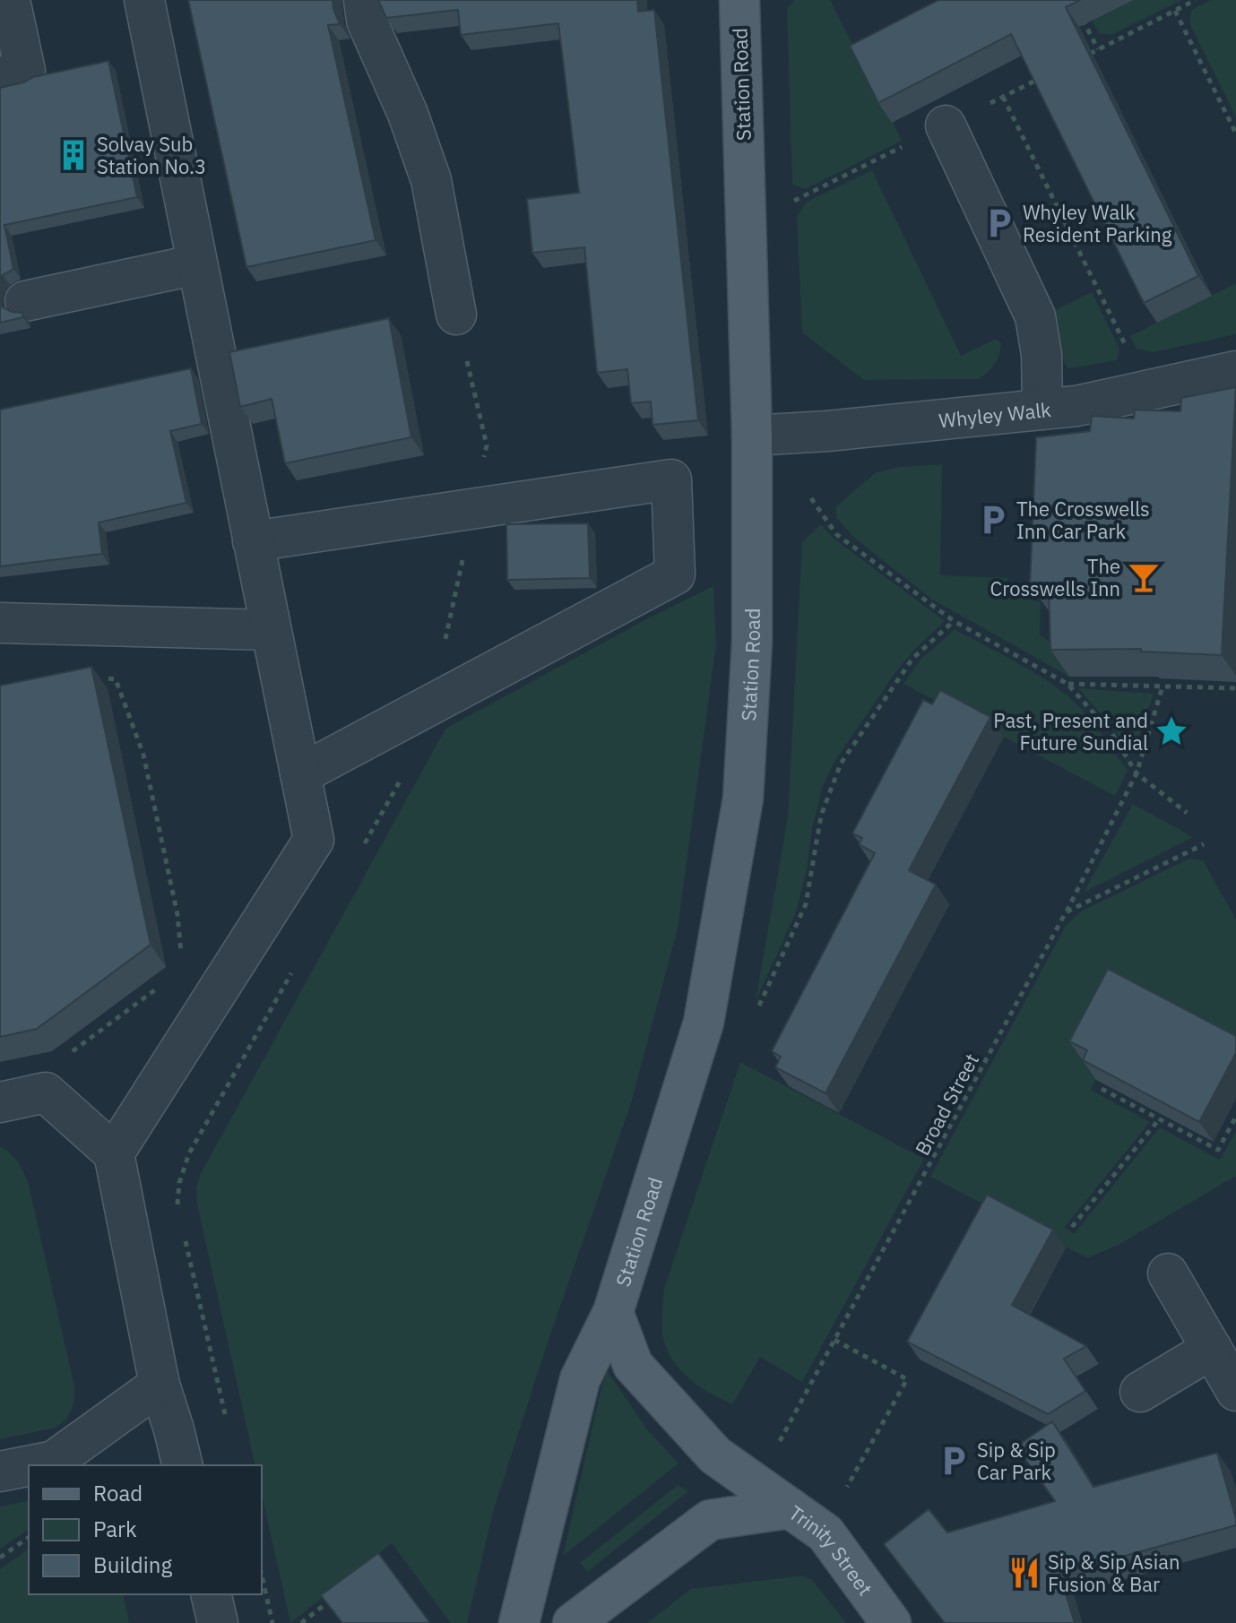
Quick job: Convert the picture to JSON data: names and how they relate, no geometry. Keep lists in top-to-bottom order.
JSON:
{
  "streets": {
    "main road": ["Station Road", "Trinity Street"],
    "street": ["Whyley Walk"],
    "path": ["Broad Street"]
  },
  "crossings": [
    ["Station Road", "Whyley Walk"],
    ["Station Road", "Trinity Street"]
  ],
  "places": {
    "building": ["Solvay Sub Station No.3"],
    "parking": ["Whyley Walk Resident Parking", "The Crosswells Inn Car Park", "Sip & Sip Car Park"],
    "bar": ["The Crosswells Inn"],
    "place": ["Past, Present and Future Sundial"],
    "restaurant": ["Sip & Sip Asian Fusion & Bar"]
  },
  "legend": ["Road", "Park", "Building"]
}
